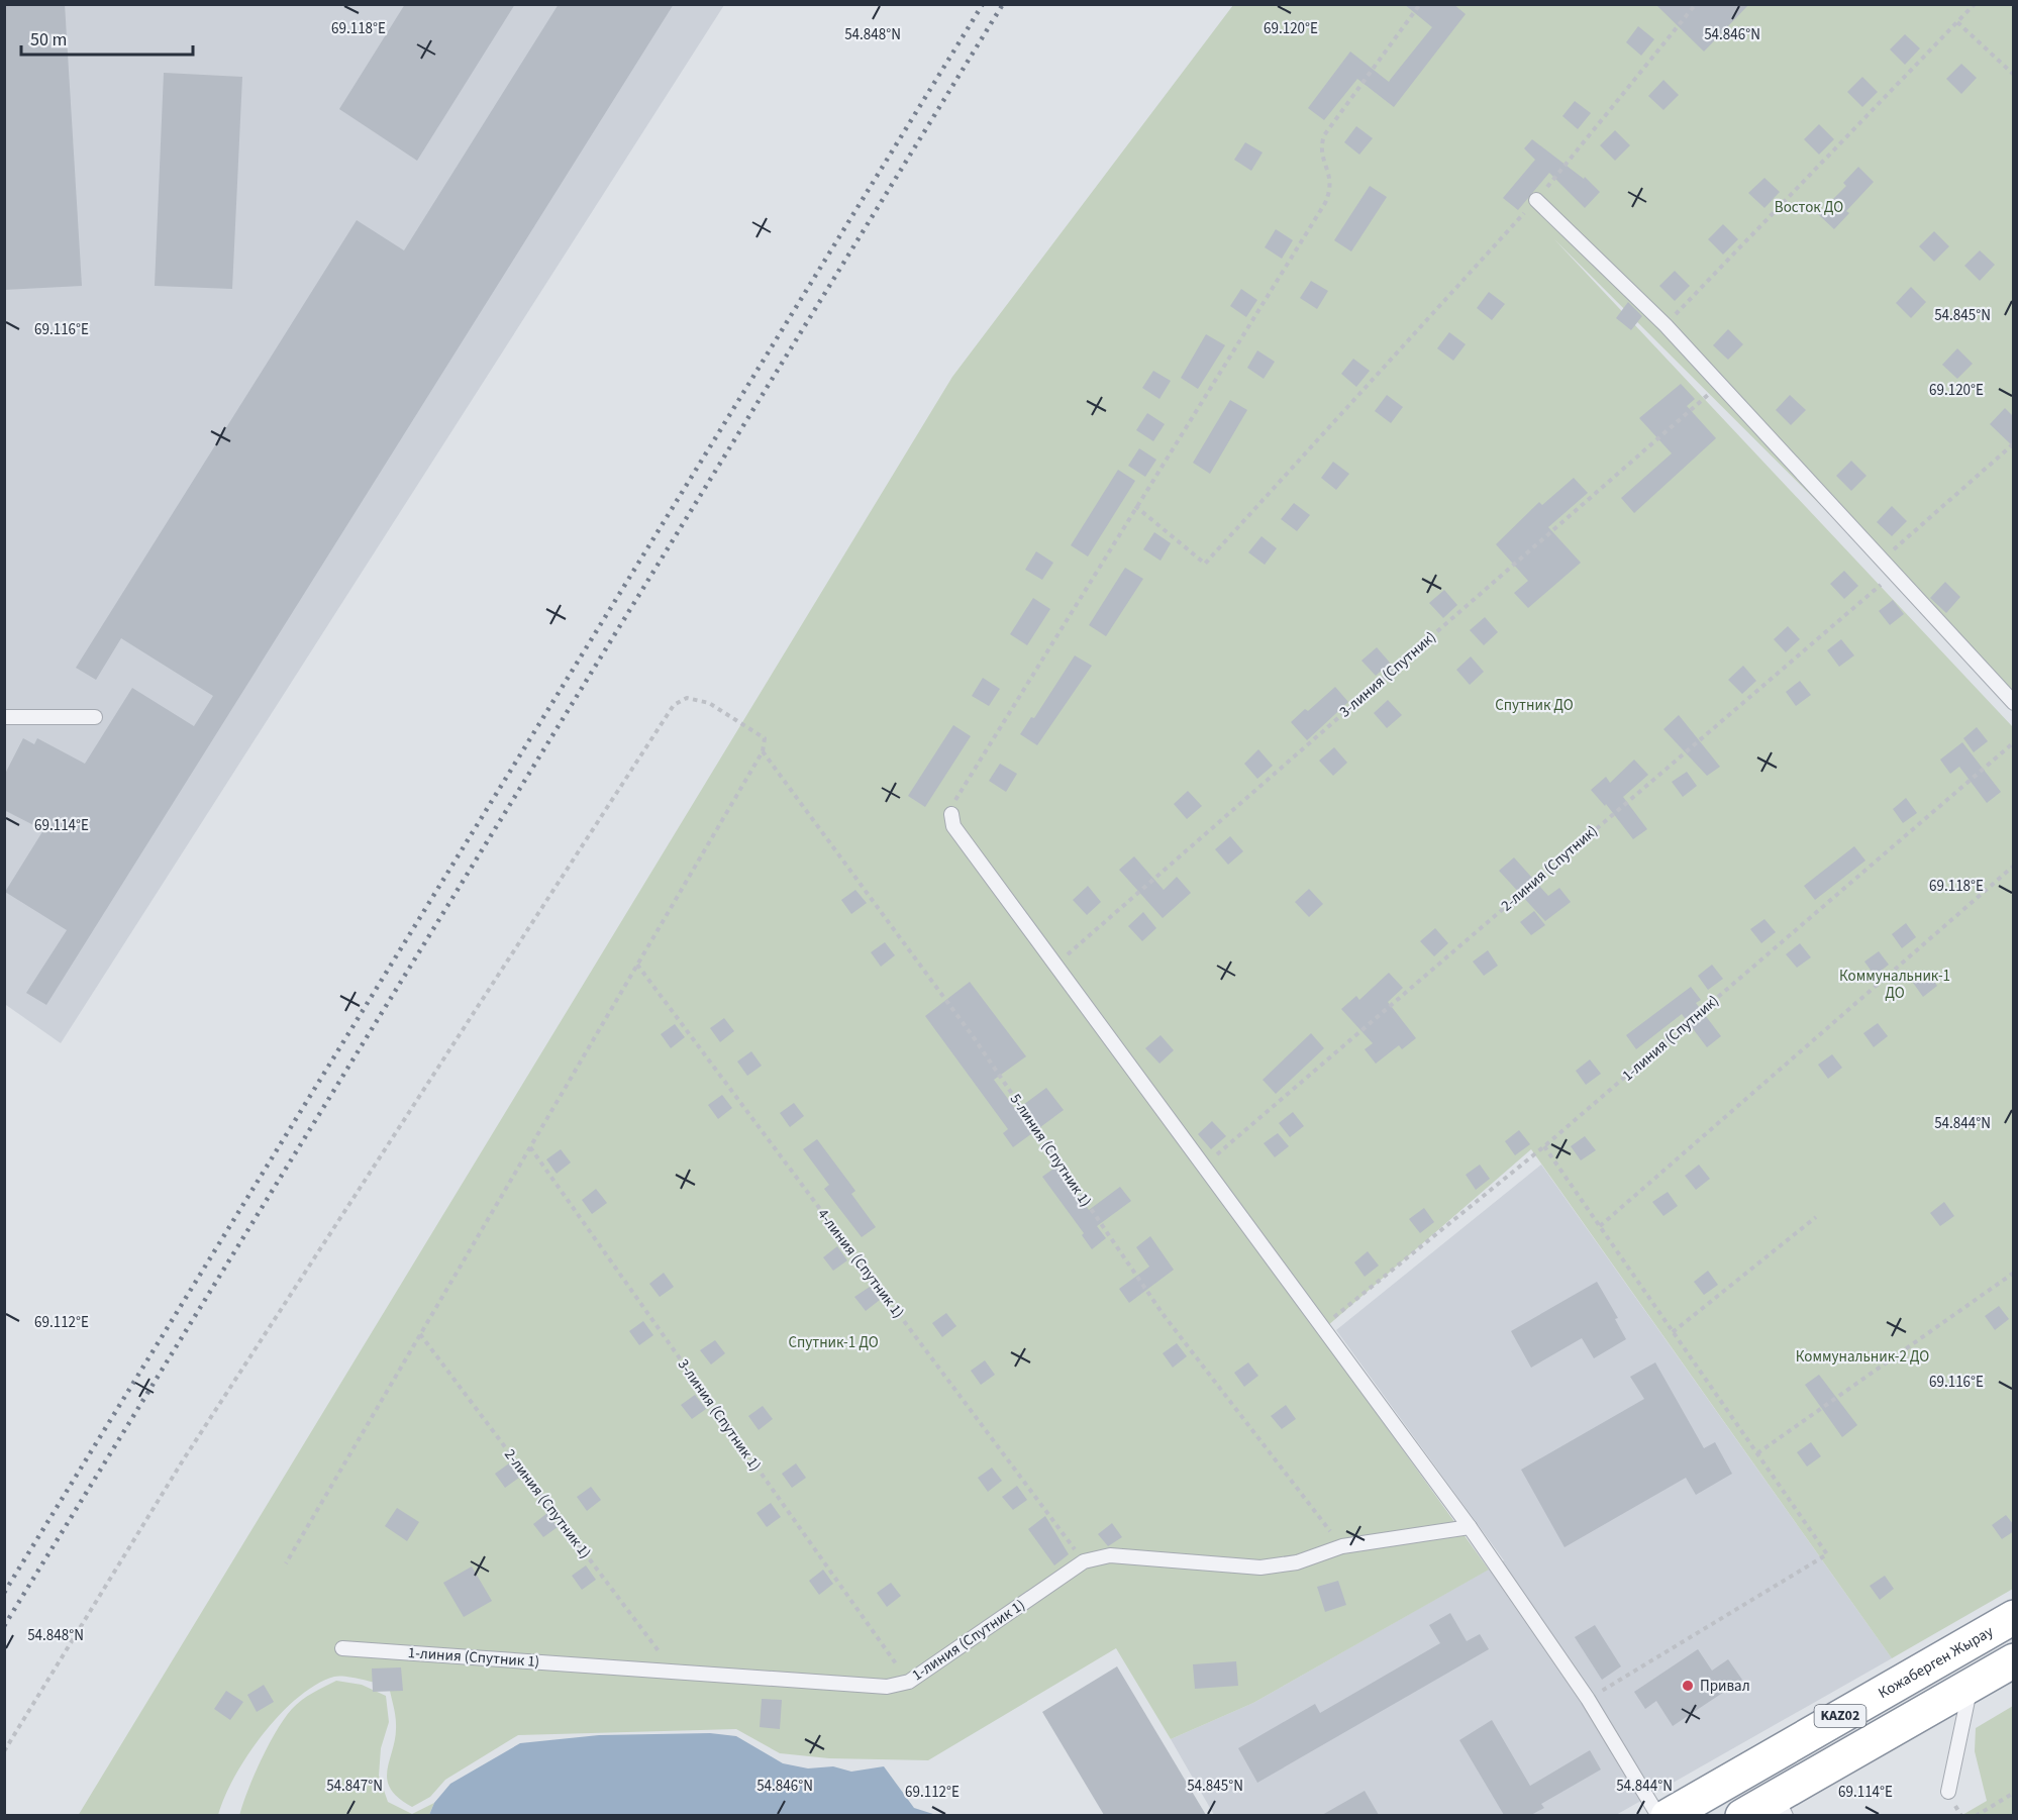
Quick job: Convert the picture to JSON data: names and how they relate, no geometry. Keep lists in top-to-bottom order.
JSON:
{
  "streets": {
    "highway": ["Кожаберген Жырау", "KAZ02"],
    "lane": ["1-линия (Спутник 1)"],
    "path": [
      "3-линия (Спутник)",
      "2-линия (Спутник)",
      "1-линия (Спутник)",
      "5-линия (Спутник 1)",
      "4-линия (Спутник 1)",
      "3-линия (Спутник 1)",
      "2-линия (Спутник 1)"
    ]
  },
  "crossings": [
    ["5-линия (Спутник 1)", "1-линия (Спутник 1)"],
    ["4-линия (Спутник 1)", "1-линия (Спутник 1)"],
    ["3-линия (Спутник 1)", "1-линия (Спутник 1)"],
    ["2-линия (Спутник 1)", "1-линия (Спутник 1)"]
  ],
  "parks": [
    "Восток ДО",
    "Спутник ДО",
    "Коммунальник-1 ДО",
    "Спутник-1 ДО",
    "Коммунальник-2 ДО"
  ],
  "places": ["Привал"],
  "scale_bar": "50 m",
  "coordinates": [
    "69.118°E",
    "69.120°E",
    "54.848°N",
    "54.846°N",
    "54.845°N",
    "69.116°E",
    "69.114°E",
    "54.844°N",
    "69.112°E",
    "54.847°N"
  ]
}
